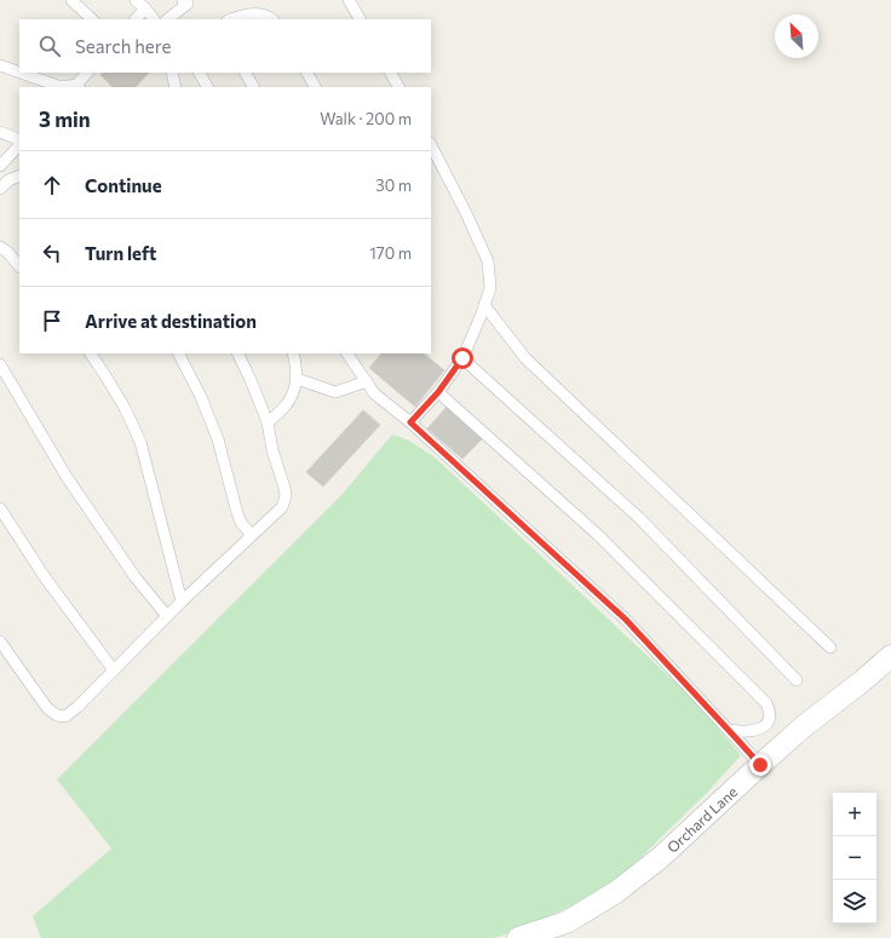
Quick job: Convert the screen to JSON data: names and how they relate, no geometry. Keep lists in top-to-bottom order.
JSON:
{
  "streets": {
    "street": ["Orchard Lane"]
  },
  "north": "top left",
  "page": {
    "search": "Search here",
    "heading": ["3 min", "Walk · 200 m"],
    "list": [
      ["Continue", "30 m"],
      ["Turn left", "170 m"],
      "Arrive at destination"
    ],
    "map_buttons": ["+", "−"]
  }
}
